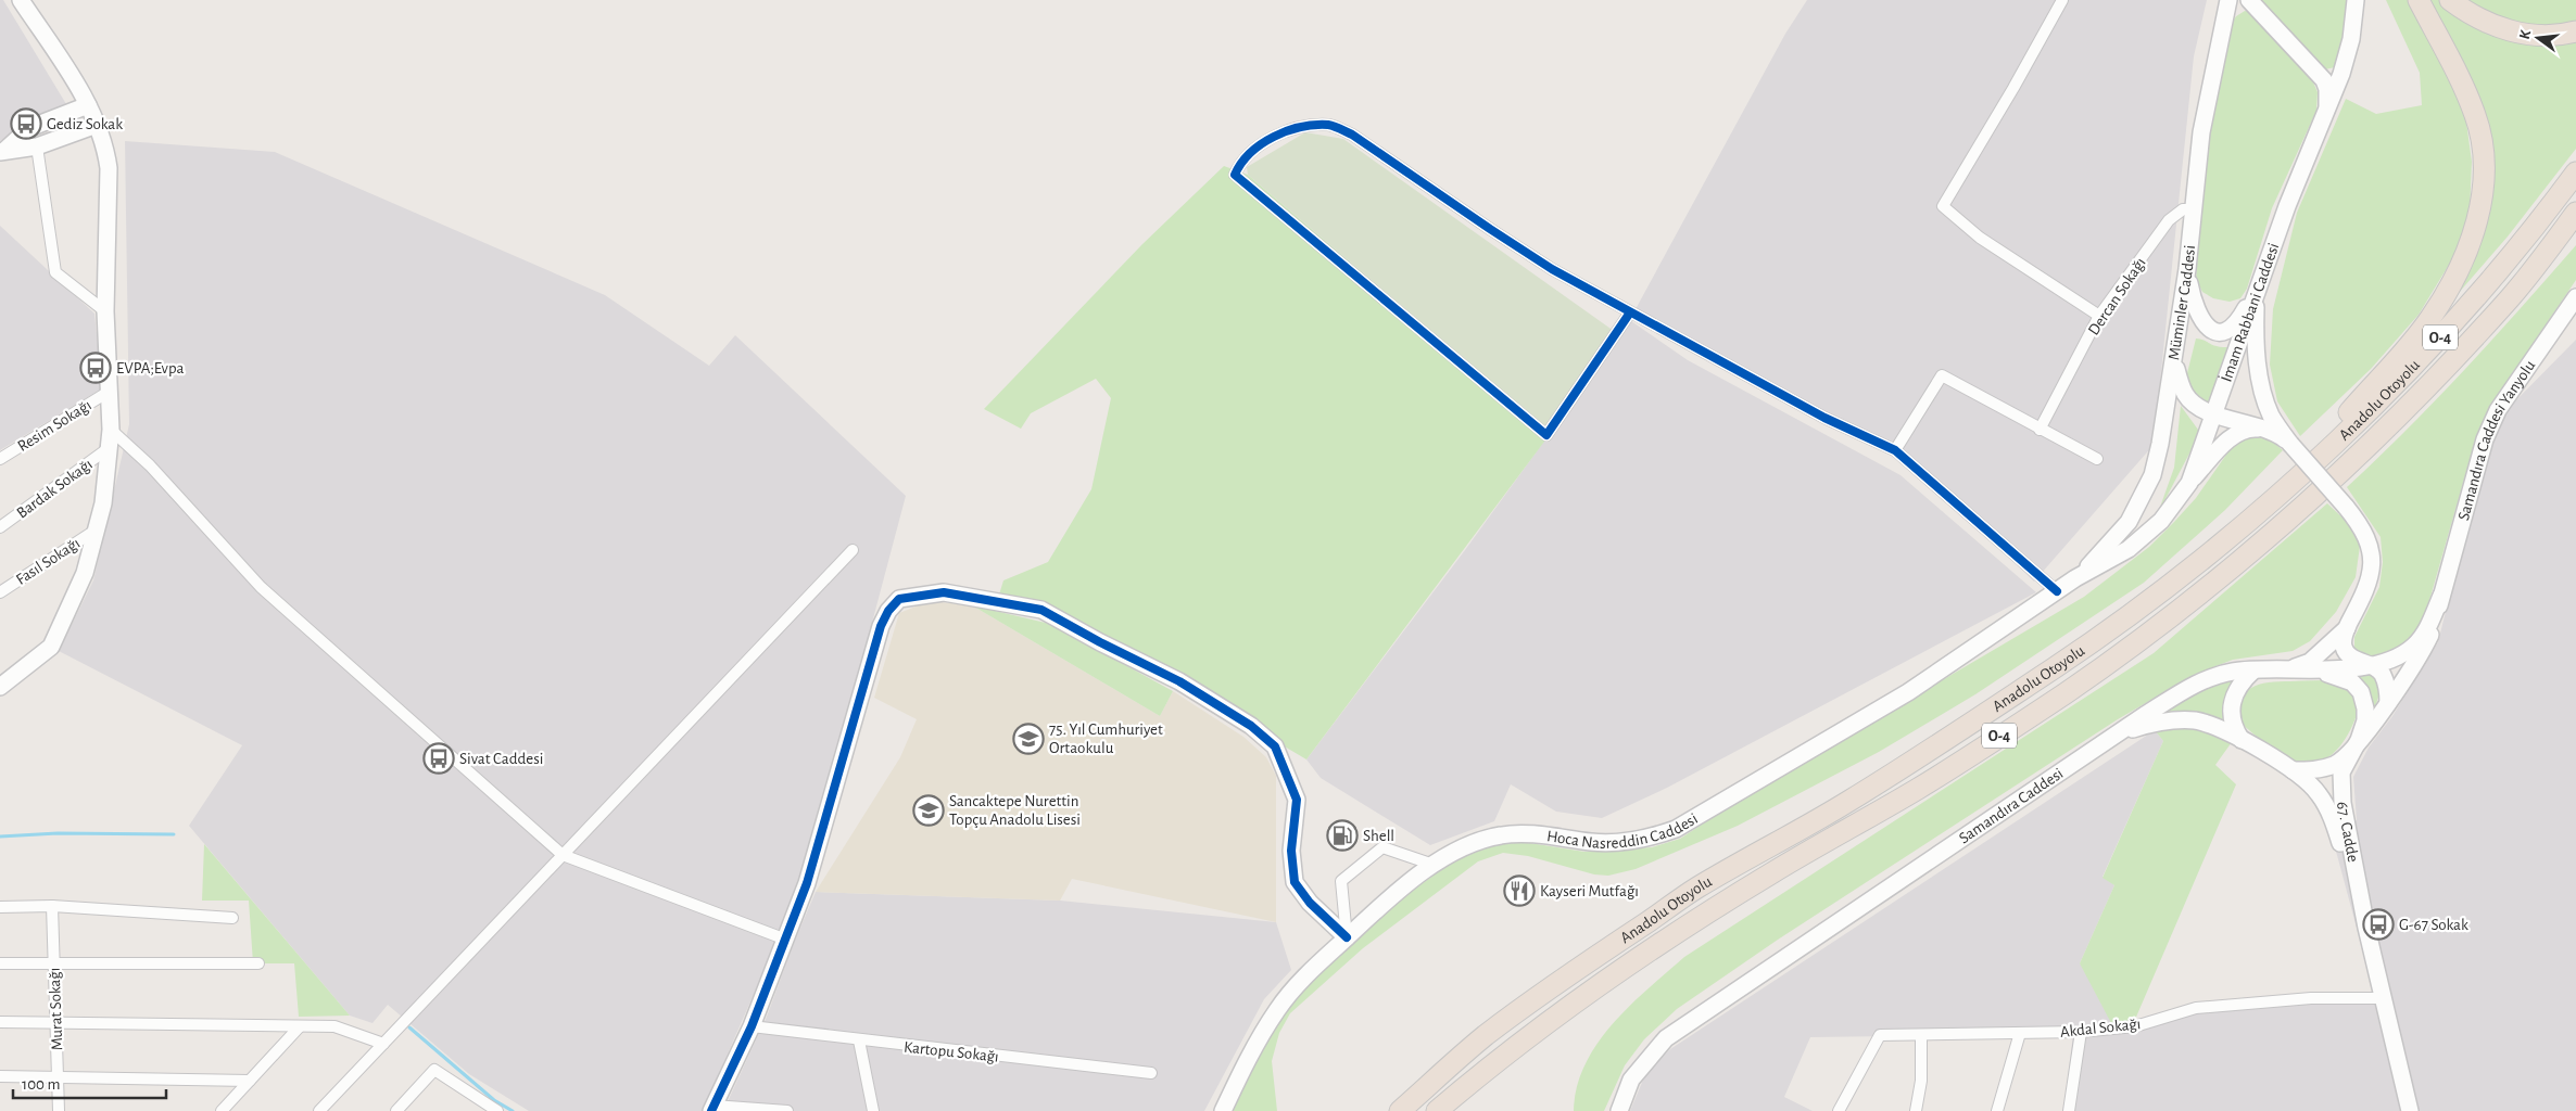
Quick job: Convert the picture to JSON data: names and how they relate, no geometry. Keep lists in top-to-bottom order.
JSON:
{
  "streets": {
    "highway": ["O-4", "Anadolu Otoyolu"],
    "main road": [
      "Müminler Caddesi",
      "İmam Rabbani Caddesi",
      "Samandıra Caddesi Yanyolu",
      "Samandıra Caddesi",
      "Hoca Nasreddin Caddesi",
      "67. Cadde"
    ],
    "street": [
      "Dercan Sokağı",
      "Resim Sokağı",
      "Bardak Sokağı",
      "Fasıl Sokağı",
      "Murat Sokağı",
      "Akdal Sokağı",
      "Kartopu Sokağı"
    ]
  },
  "crossings": [
    ["Dercan Sokağı", "Müminler Caddesi"],
    ["Müminler Caddesi", "İmam Rabbani Caddesi"],
    ["Müminler Caddesi", "Hoca Nasreddin Caddesi"],
    ["İmam Rabbani Caddesi", "Hoca Nasreddin Caddesi"],
    ["Samandıra Caddesi Yanyolu", "Samandıra Caddesi"],
    ["Samandıra Caddesi", "67. Cadde"],
    ["67. Cadde", "Akdal Sokağı"]
  ],
  "places": {
    "bus stop": [
      "Gediz Sokak",
      "EVPA;Evpa",
      "Sivat Caddesi",
      "G-67 Sokak"
    ],
    "school or university": ["75. Yıl Cumhuriyet Ortaokulu", "Sancaktepe Nurettin Topçu Anadolu Lisesi"],
    "fuel station": ["Shell"],
    "restaurant": ["Kayseri Mutfağı"]
  },
  "scale_bar": "100 m",
  "north": "left"
}
